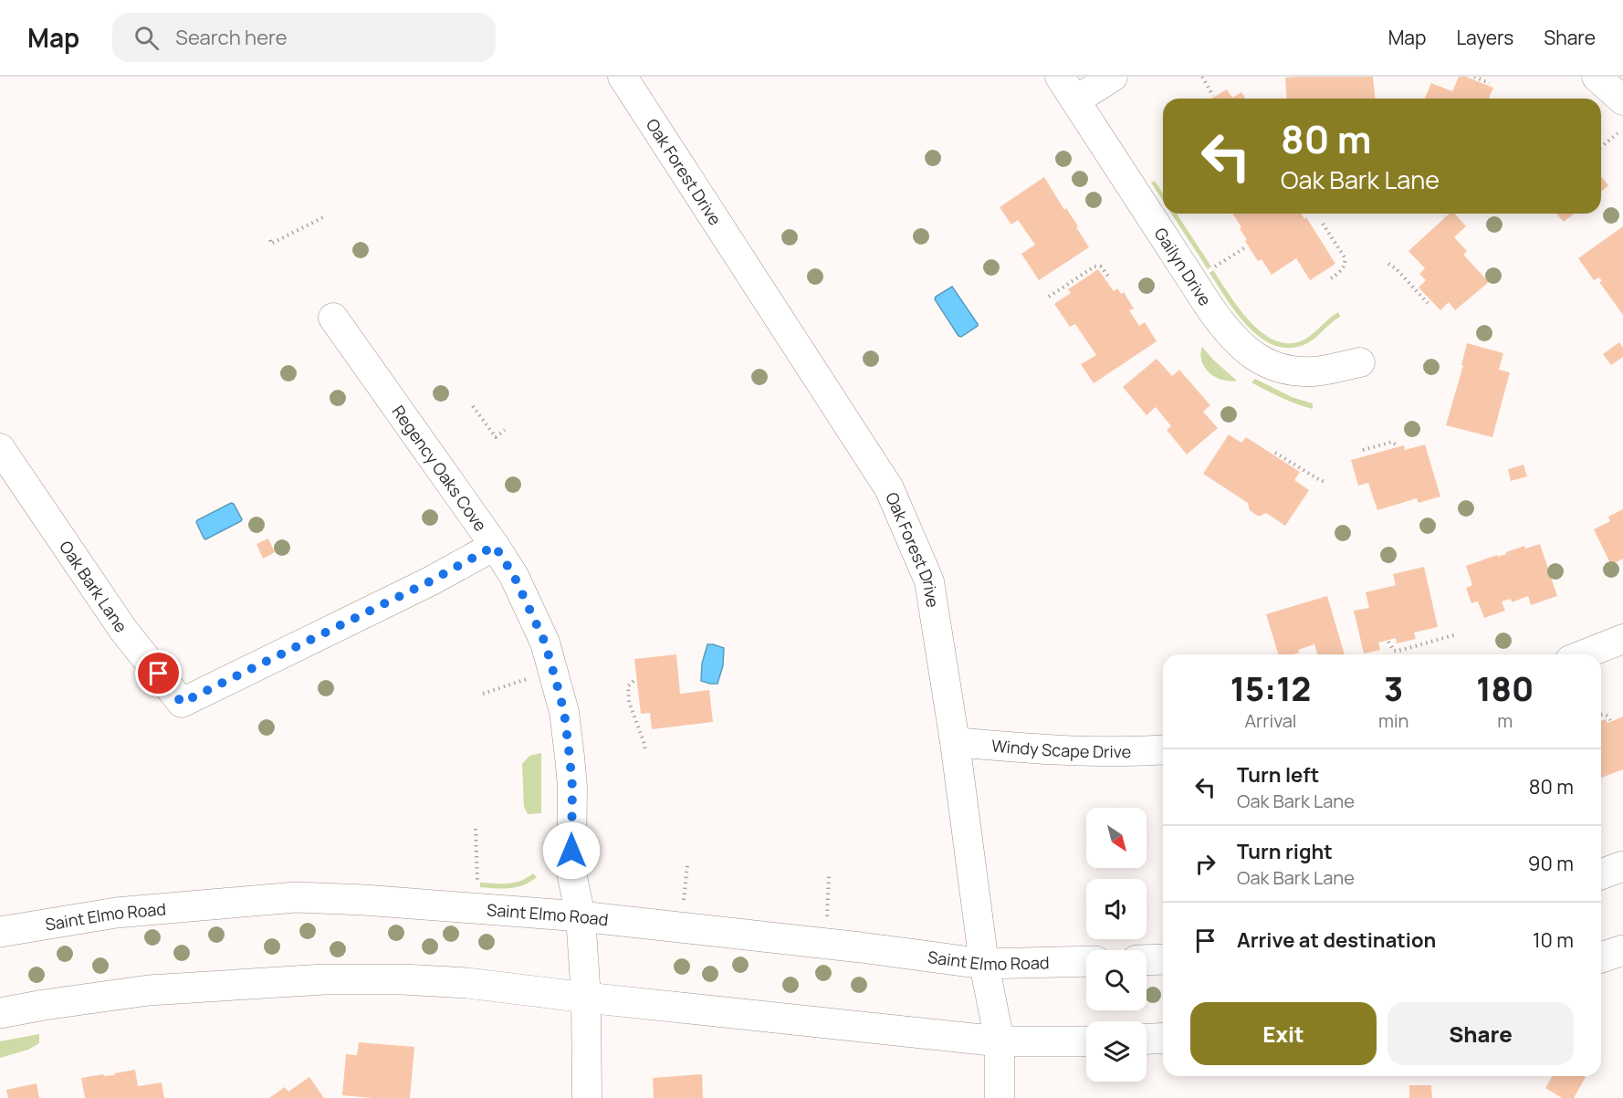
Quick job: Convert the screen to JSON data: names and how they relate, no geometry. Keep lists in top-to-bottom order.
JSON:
{
  "streets": {
    "main road": ["Saint Elmo Road"],
    "street": [
      "Oak Forest Drive",
      "Gailyn Drive",
      "Regency Oaks Cove",
      "Oak Bark Lane",
      "Windy Scape Drive"
    ]
  },
  "crossings": [
    ["Oak Forest Drive", "Windy Scape Drive"],
    ["Oak Forest Drive", "Saint Elmo Road"],
    ["Regency Oaks Cove", "Oak Bark Lane"],
    ["Regency Oaks Cove", "Saint Elmo Road"]
  ],
  "north": "bottom right",
  "page": {
    "header": "Map",
    "search": "Search here",
    "nav": ["Map", "Layers", "Share"],
    "turn": ["80 m", "Oak Bark Lane"],
    "eta": [
      "15:12",
      "Arrival",
      "3",
      "min",
      "180",
      "m"
    ],
    "list": [
      {
        "name": "Turn left",
        "note": "Oak Bark Lane",
        "value": "80 m"
      },
      {
        "name": "Turn right",
        "note": "Oak Bark Lane",
        "value": "90 m"
      },
      {
        "name": "Arrive at destination",
        "value": "10 m"
      }
    ],
    "buttons": ["Exit", "Share"]
  }
}
